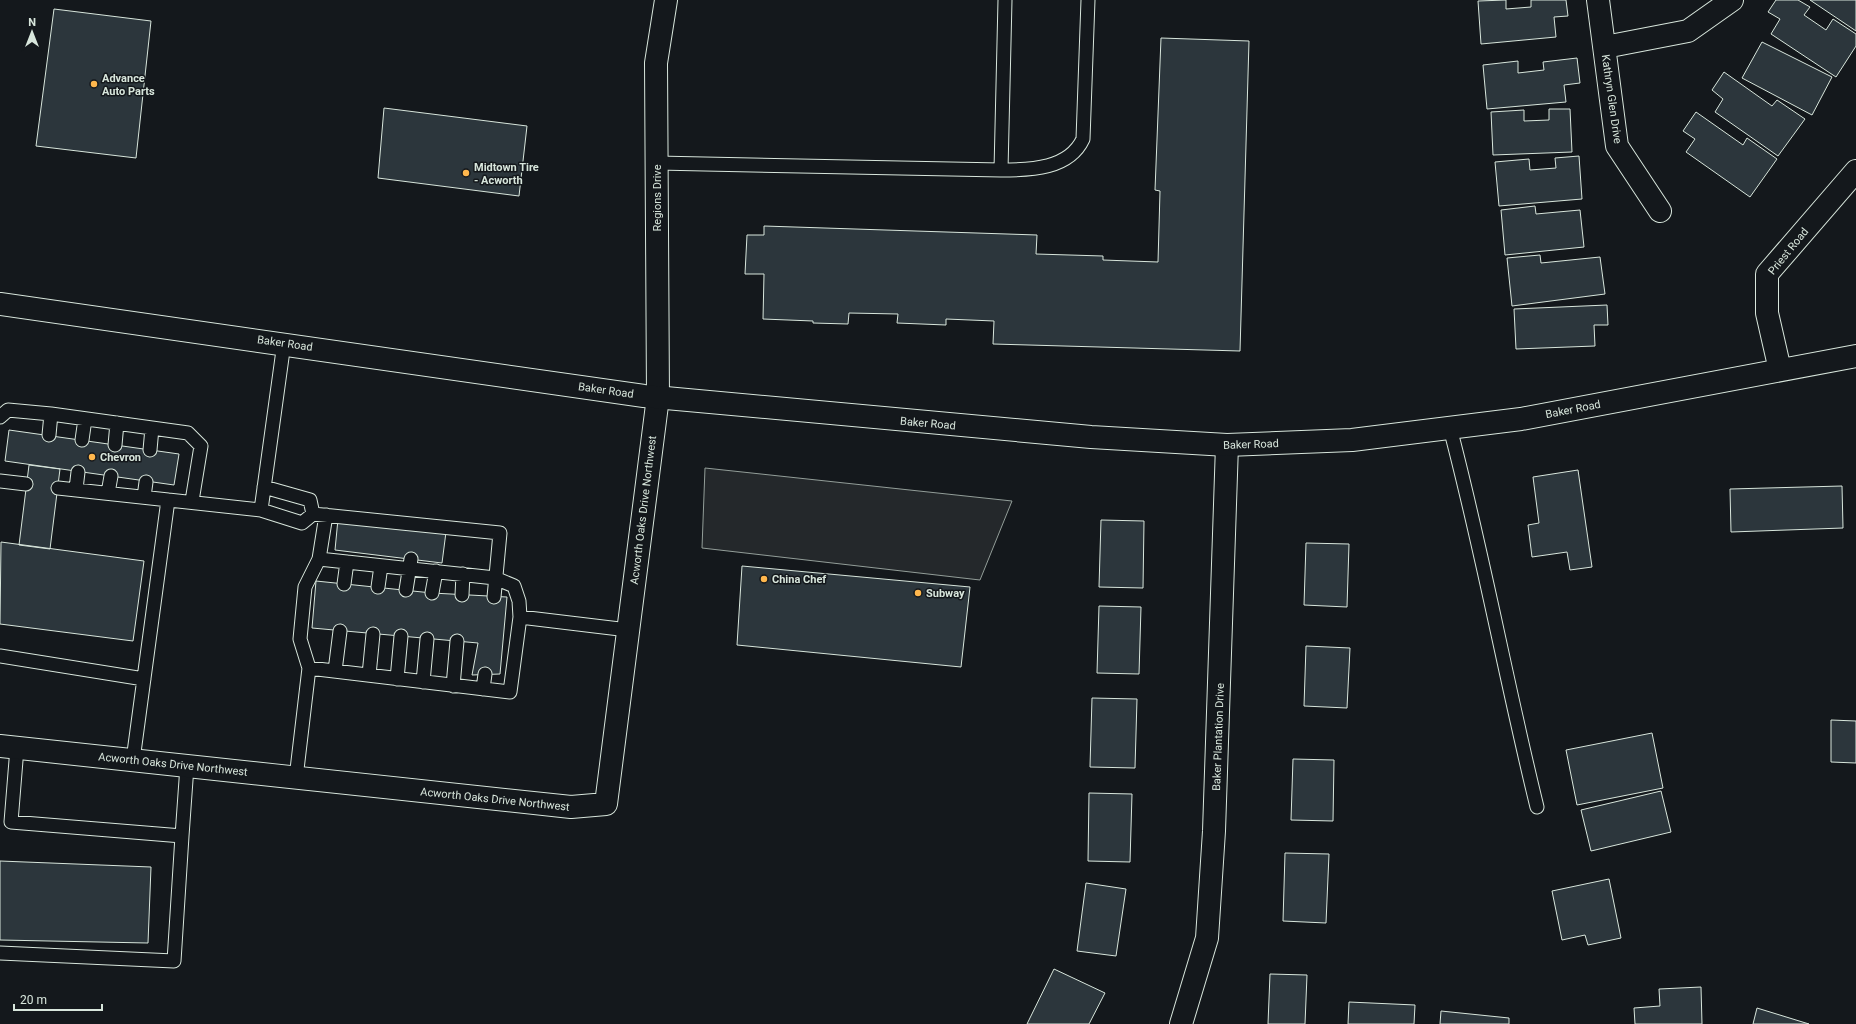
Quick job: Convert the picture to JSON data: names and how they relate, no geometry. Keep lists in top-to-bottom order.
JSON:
{
  "streets": {
    "street": [
      "Kathryn Glen Drive",
      "Regions Drive",
      "Priest Road",
      "Baker Road",
      "Acworth Oaks Drive Northwest",
      "Baker Plantation Drive"
    ]
  },
  "crossings": [
    ["Regions Drive", "Baker Road"],
    ["Regions Drive", "Acworth Oaks Drive Northwest"],
    ["Priest Road", "Baker Road"],
    ["Baker Road", "Acworth Oaks Drive Northwest"],
    ["Baker Road", "Baker Plantation Drive"]
  ],
  "places": [
    "Advance Auto Parts",
    "Midtown Tire - Acworth",
    "Chevron",
    "China Chef",
    "Subway"
  ],
  "scale_bar": "20 m",
  "north": "top"
}
